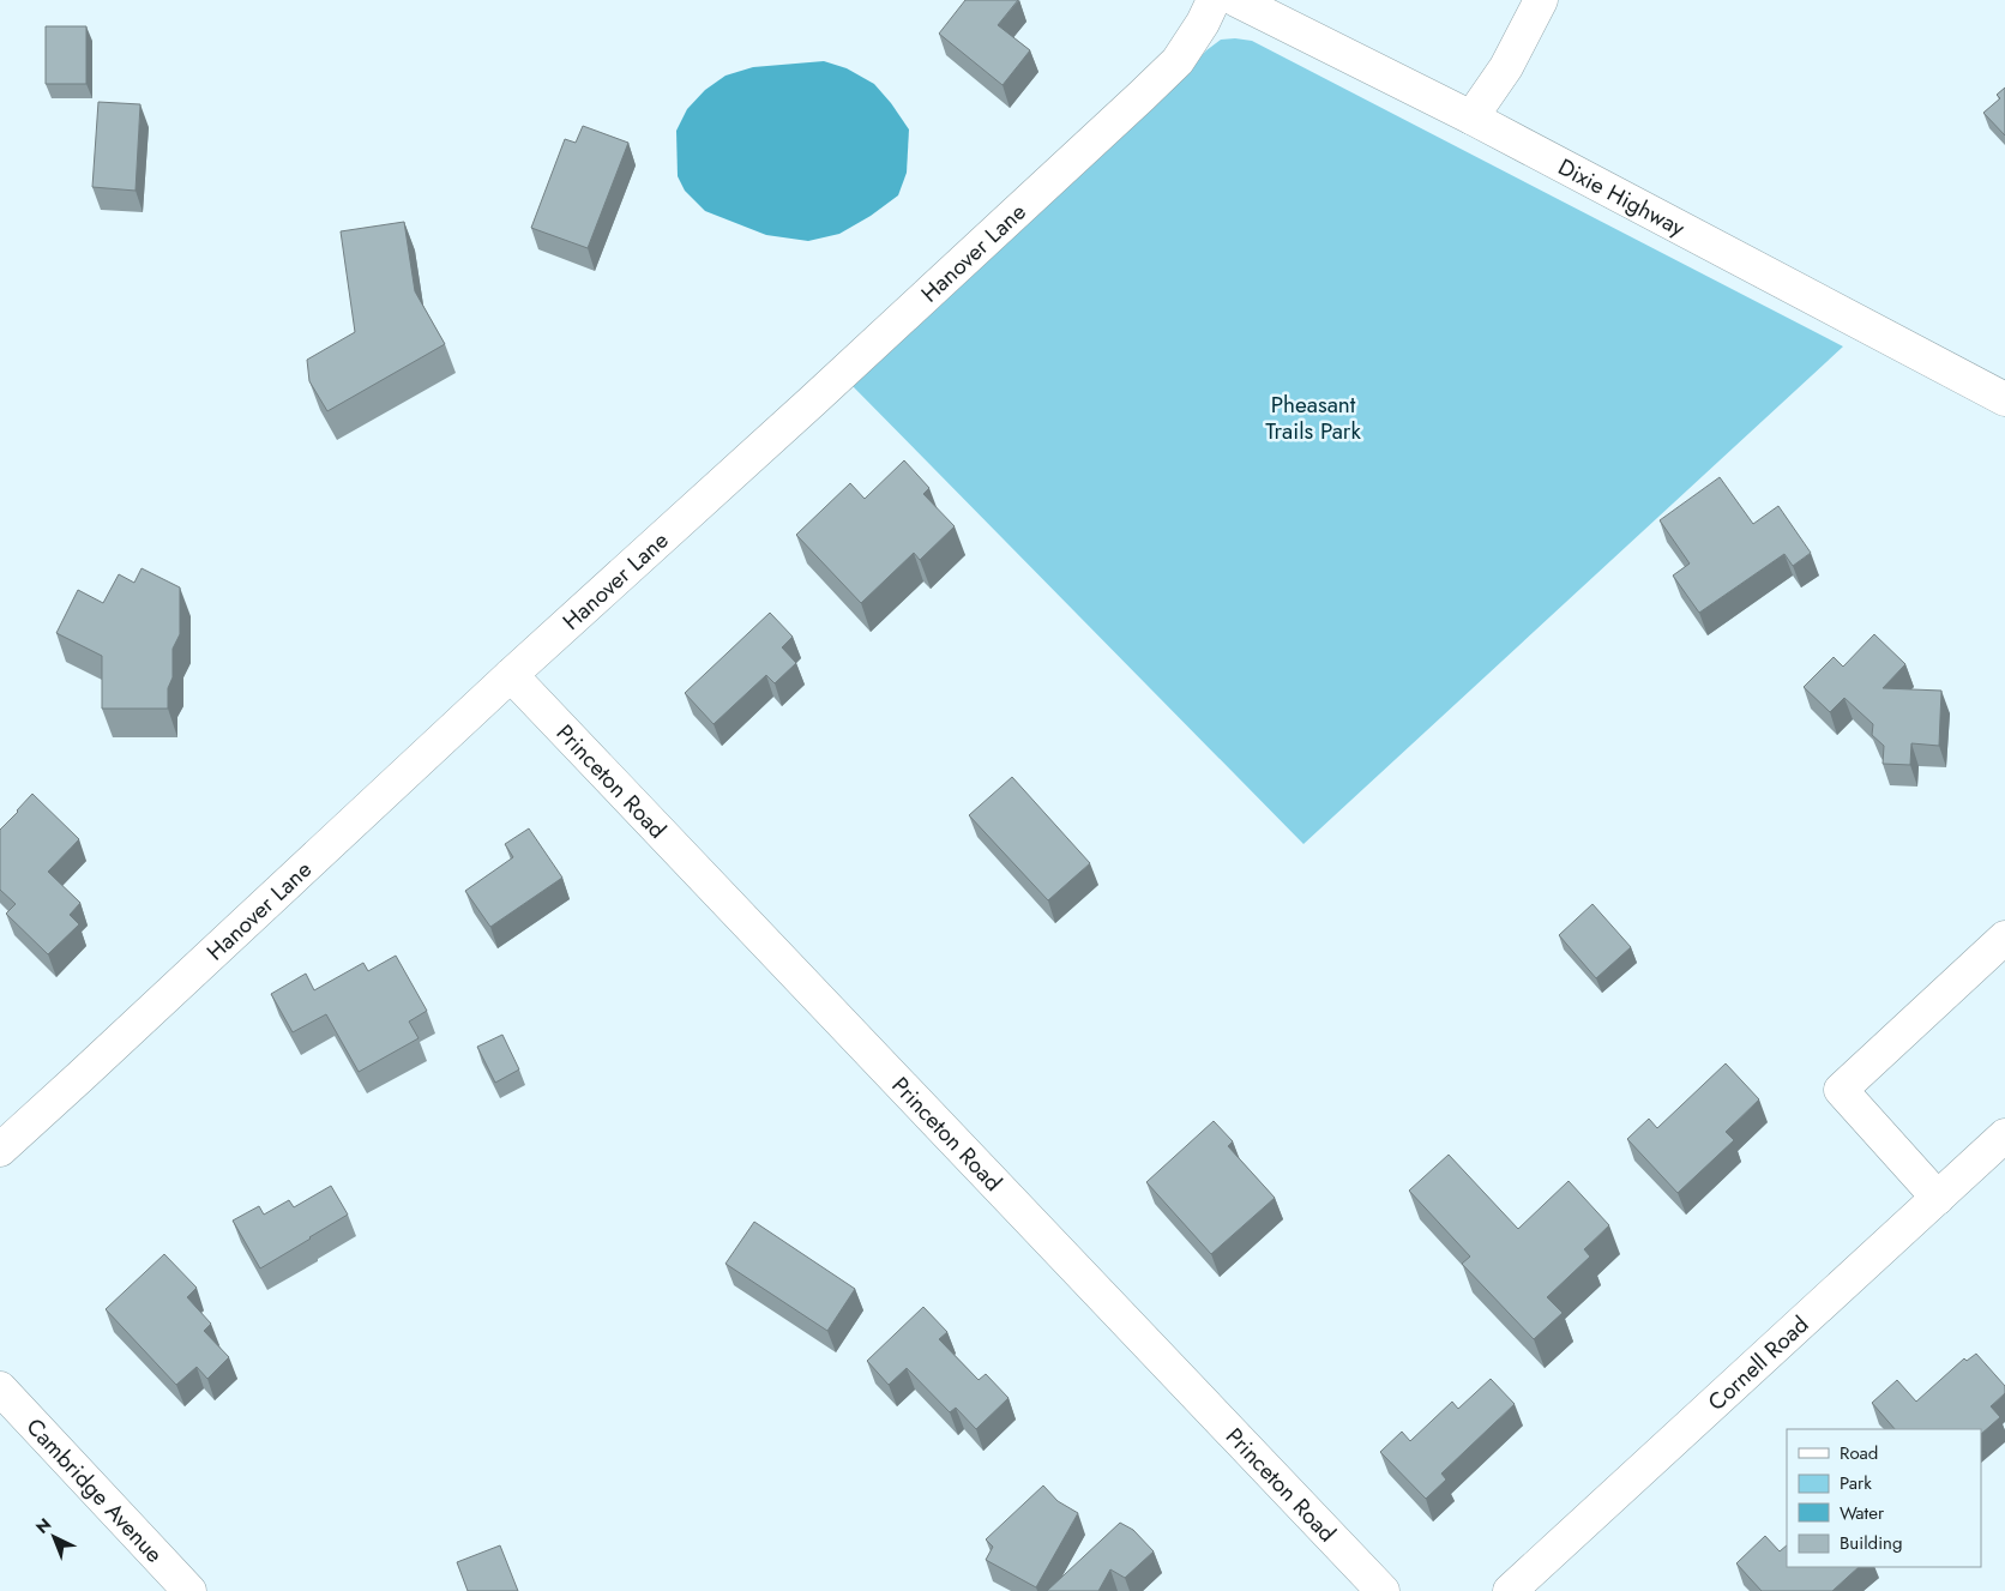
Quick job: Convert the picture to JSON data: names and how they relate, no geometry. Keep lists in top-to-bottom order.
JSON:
{
  "streets": {
    "street": [
      "Dixie Highway",
      "Hanover Lane",
      "Princeton Road",
      "Cornell Road",
      "Cambridge Avenue"
    ]
  },
  "crossings": [
    ["Hanover Lane", "Princeton Road"]
  ],
  "parks": ["Pheasant Trails Park"],
  "legend": [
    "Road",
    "Park",
    "Water",
    "Building"
  ],
  "north": "top left"
}
